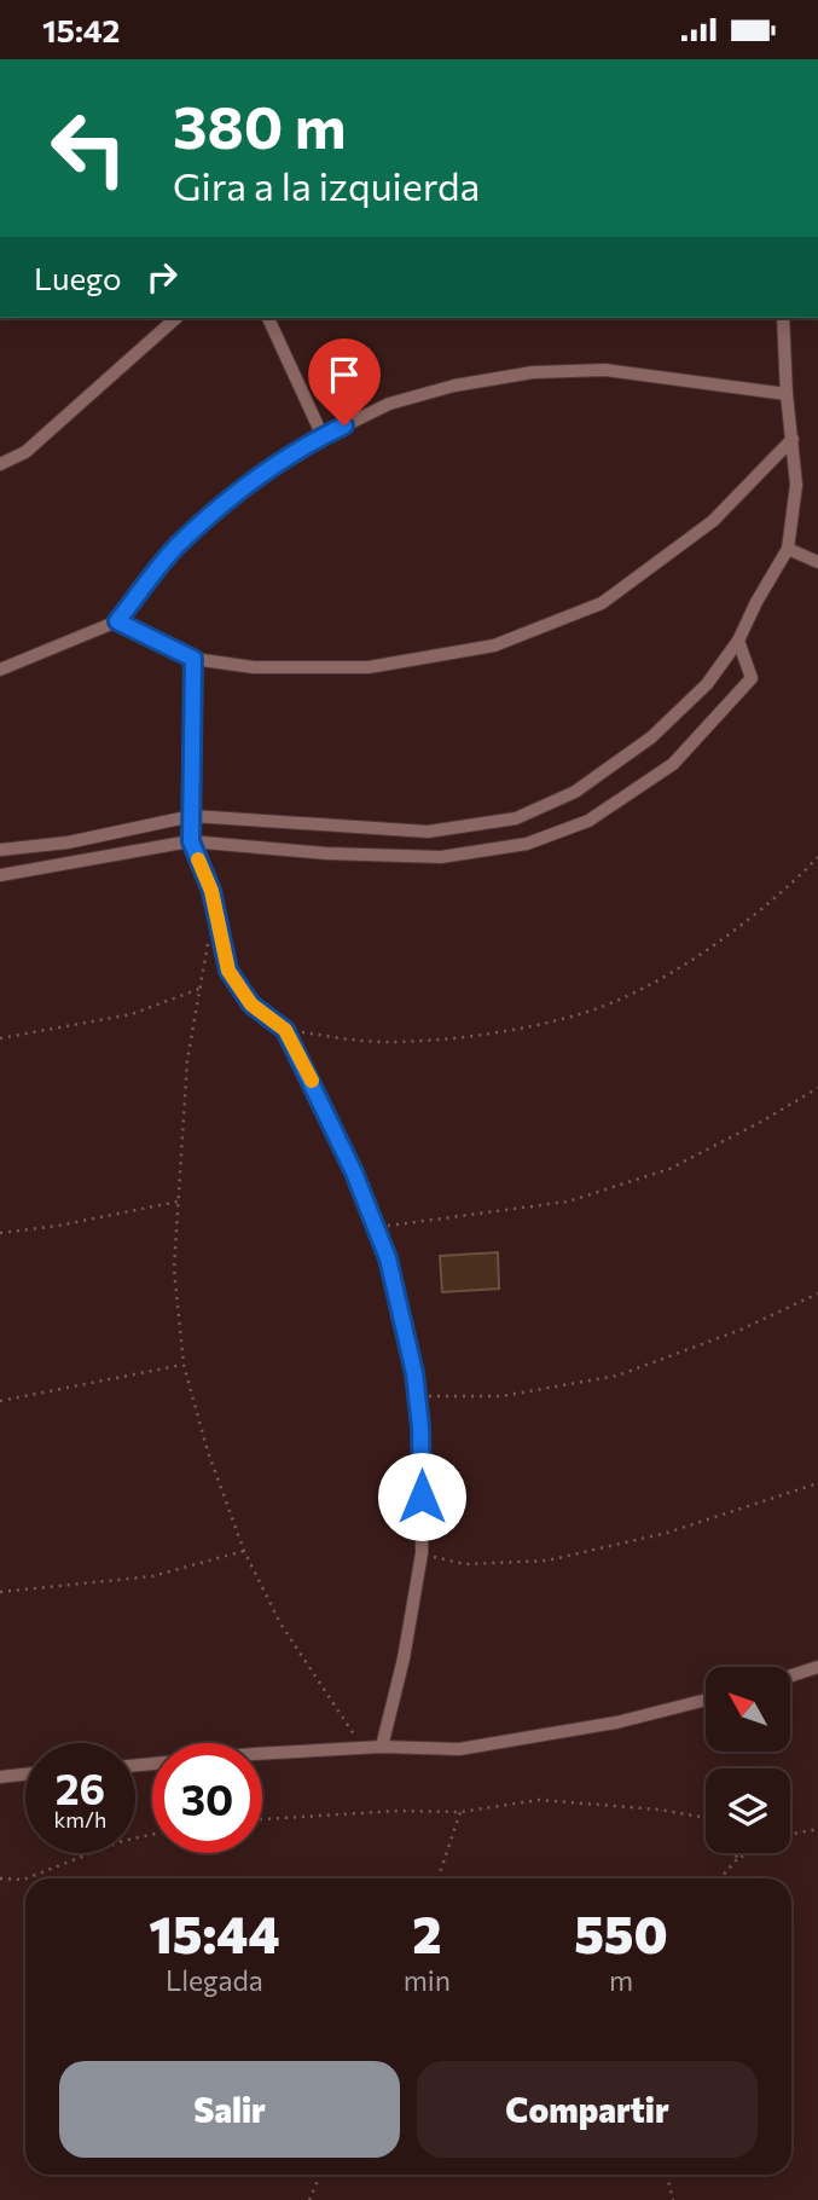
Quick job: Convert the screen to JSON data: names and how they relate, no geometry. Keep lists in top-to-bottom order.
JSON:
{
  "north": "top left",
  "page": {
    "status": "15:42",
    "turn": ["380 m", "Gira a la izquierda"],
    "then": "Luego",
    "speed": "26 km/h",
    "limit": "30",
    "eta": [
      "15:44",
      "Llegada",
      "2",
      "min",
      "550",
      "m"
    ],
    "buttons": ["Salir", "Compartir"]
  }
}
